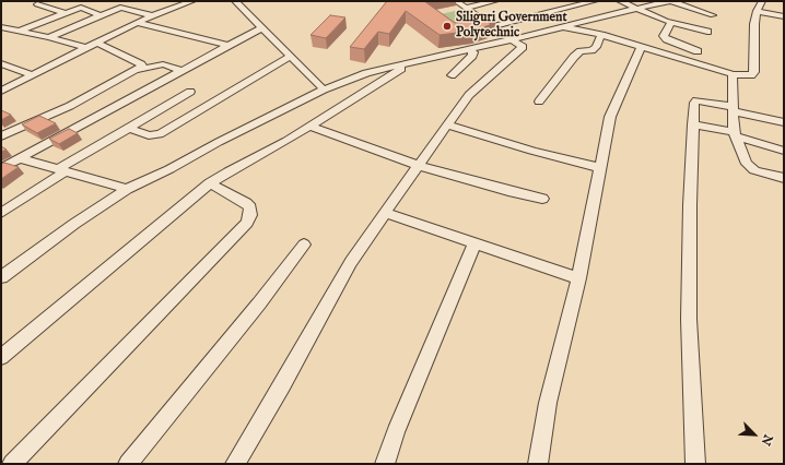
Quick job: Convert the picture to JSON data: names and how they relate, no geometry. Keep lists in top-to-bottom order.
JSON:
{
  "places": ["Siliguri Government Polytechnic"],
  "north": "bottom right"
}
